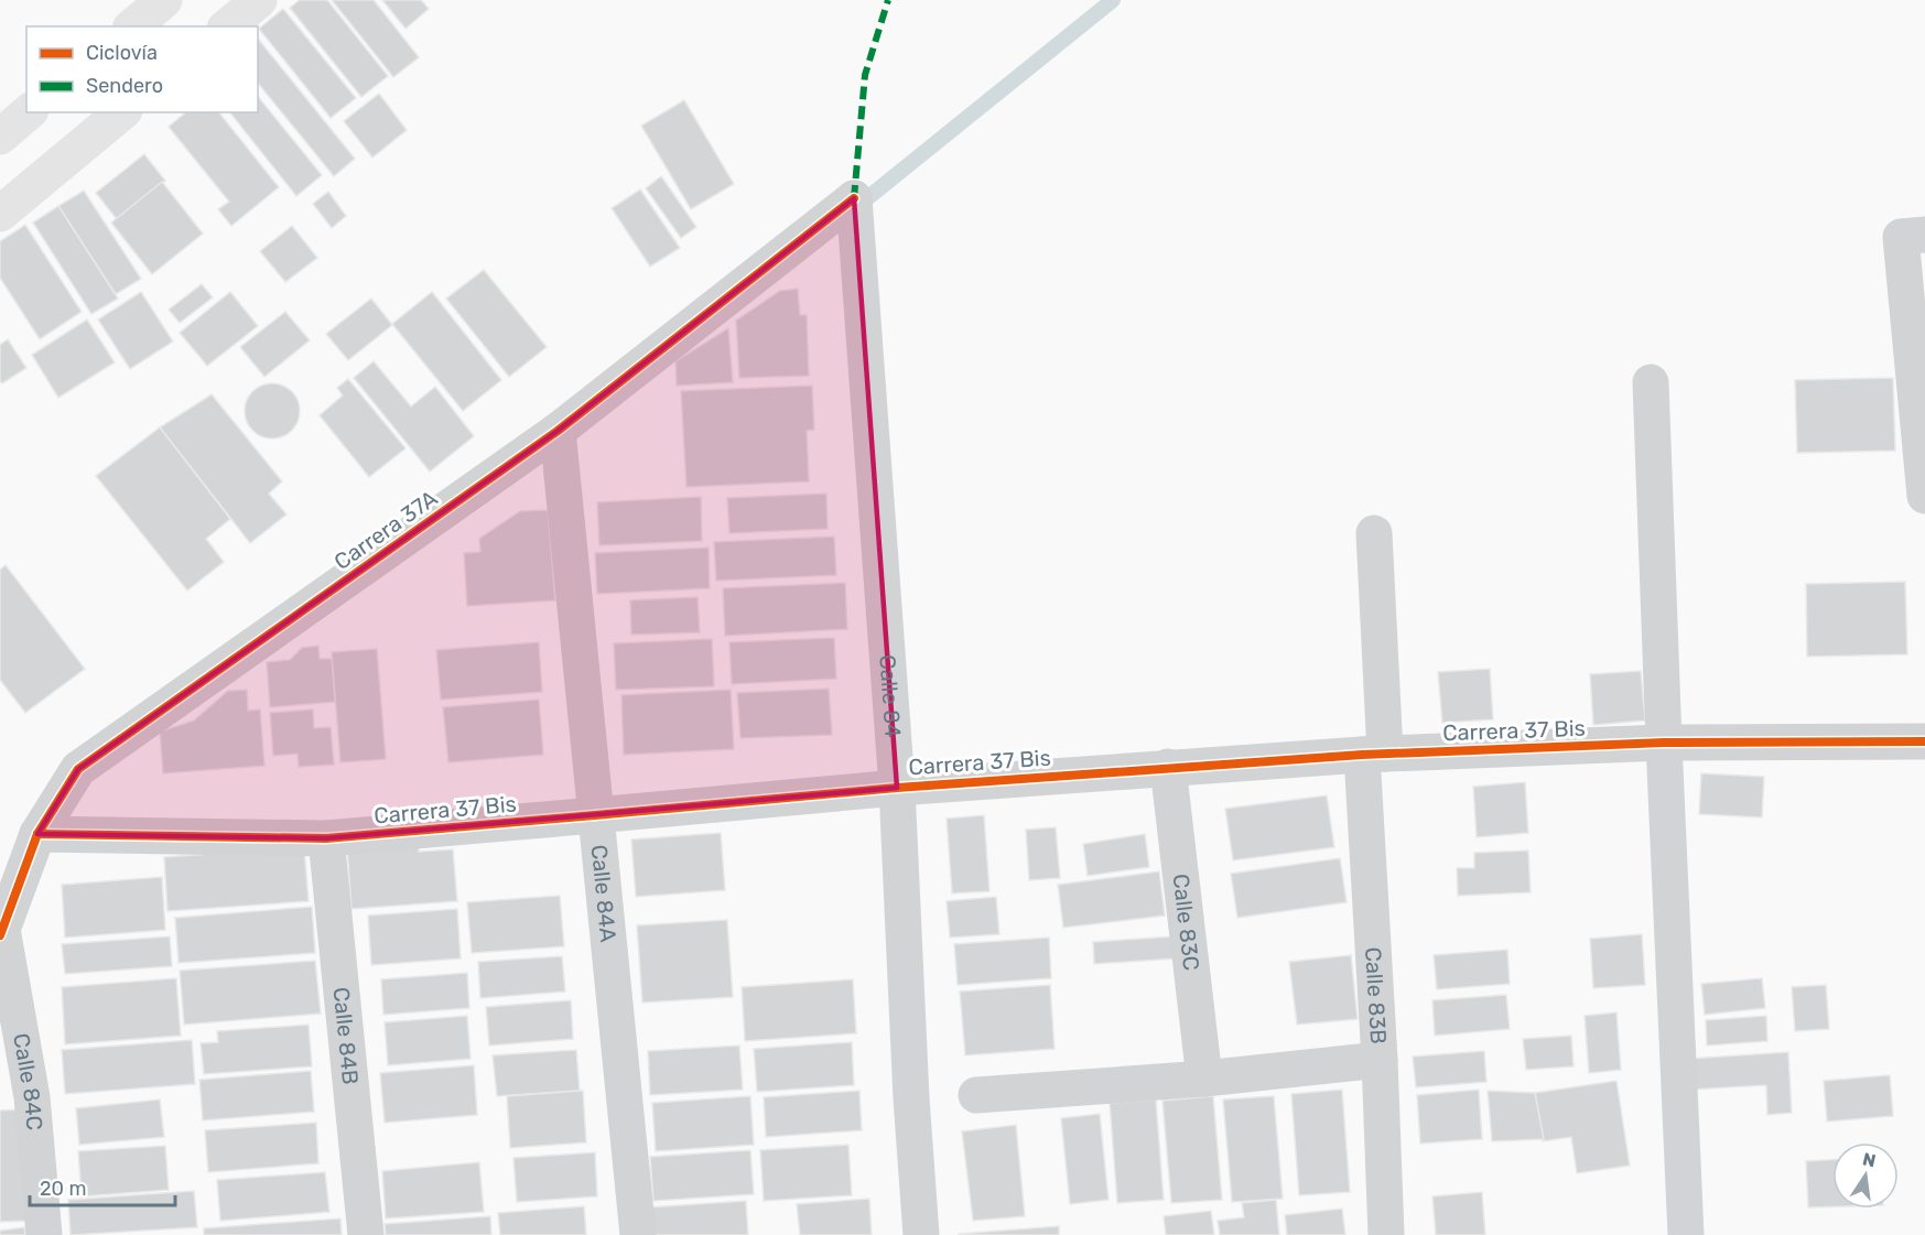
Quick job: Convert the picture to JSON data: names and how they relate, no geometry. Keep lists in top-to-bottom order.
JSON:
{
  "streets": {
    "street": [
      "Carrera 37A",
      "Calle 84",
      "Carrera 37 Bis",
      "Calle 84A",
      "Calle 83C",
      "Calle 83B",
      "Calle 84B",
      "Calle 84C"
    ]
  },
  "crossings": [
    ["Carrera 37A", "Calle 84"],
    ["Carrera 37A", "Carrera 37 Bis"],
    ["Carrera 37A", "Calle 84A"],
    ["Carrera 37A", "Calle 84C"],
    ["Calle 84", "Carrera 37 Bis"],
    ["Carrera 37 Bis", "Calle 84A"],
    ["Carrera 37 Bis", "Calle 83C"],
    ["Carrera 37 Bis", "Calle 83B"],
    ["Carrera 37 Bis", "Calle 84B"]
  ],
  "legend": ["Ciclovía", "Sendero"],
  "scale_bar": "20 m",
  "north": "top"
}
